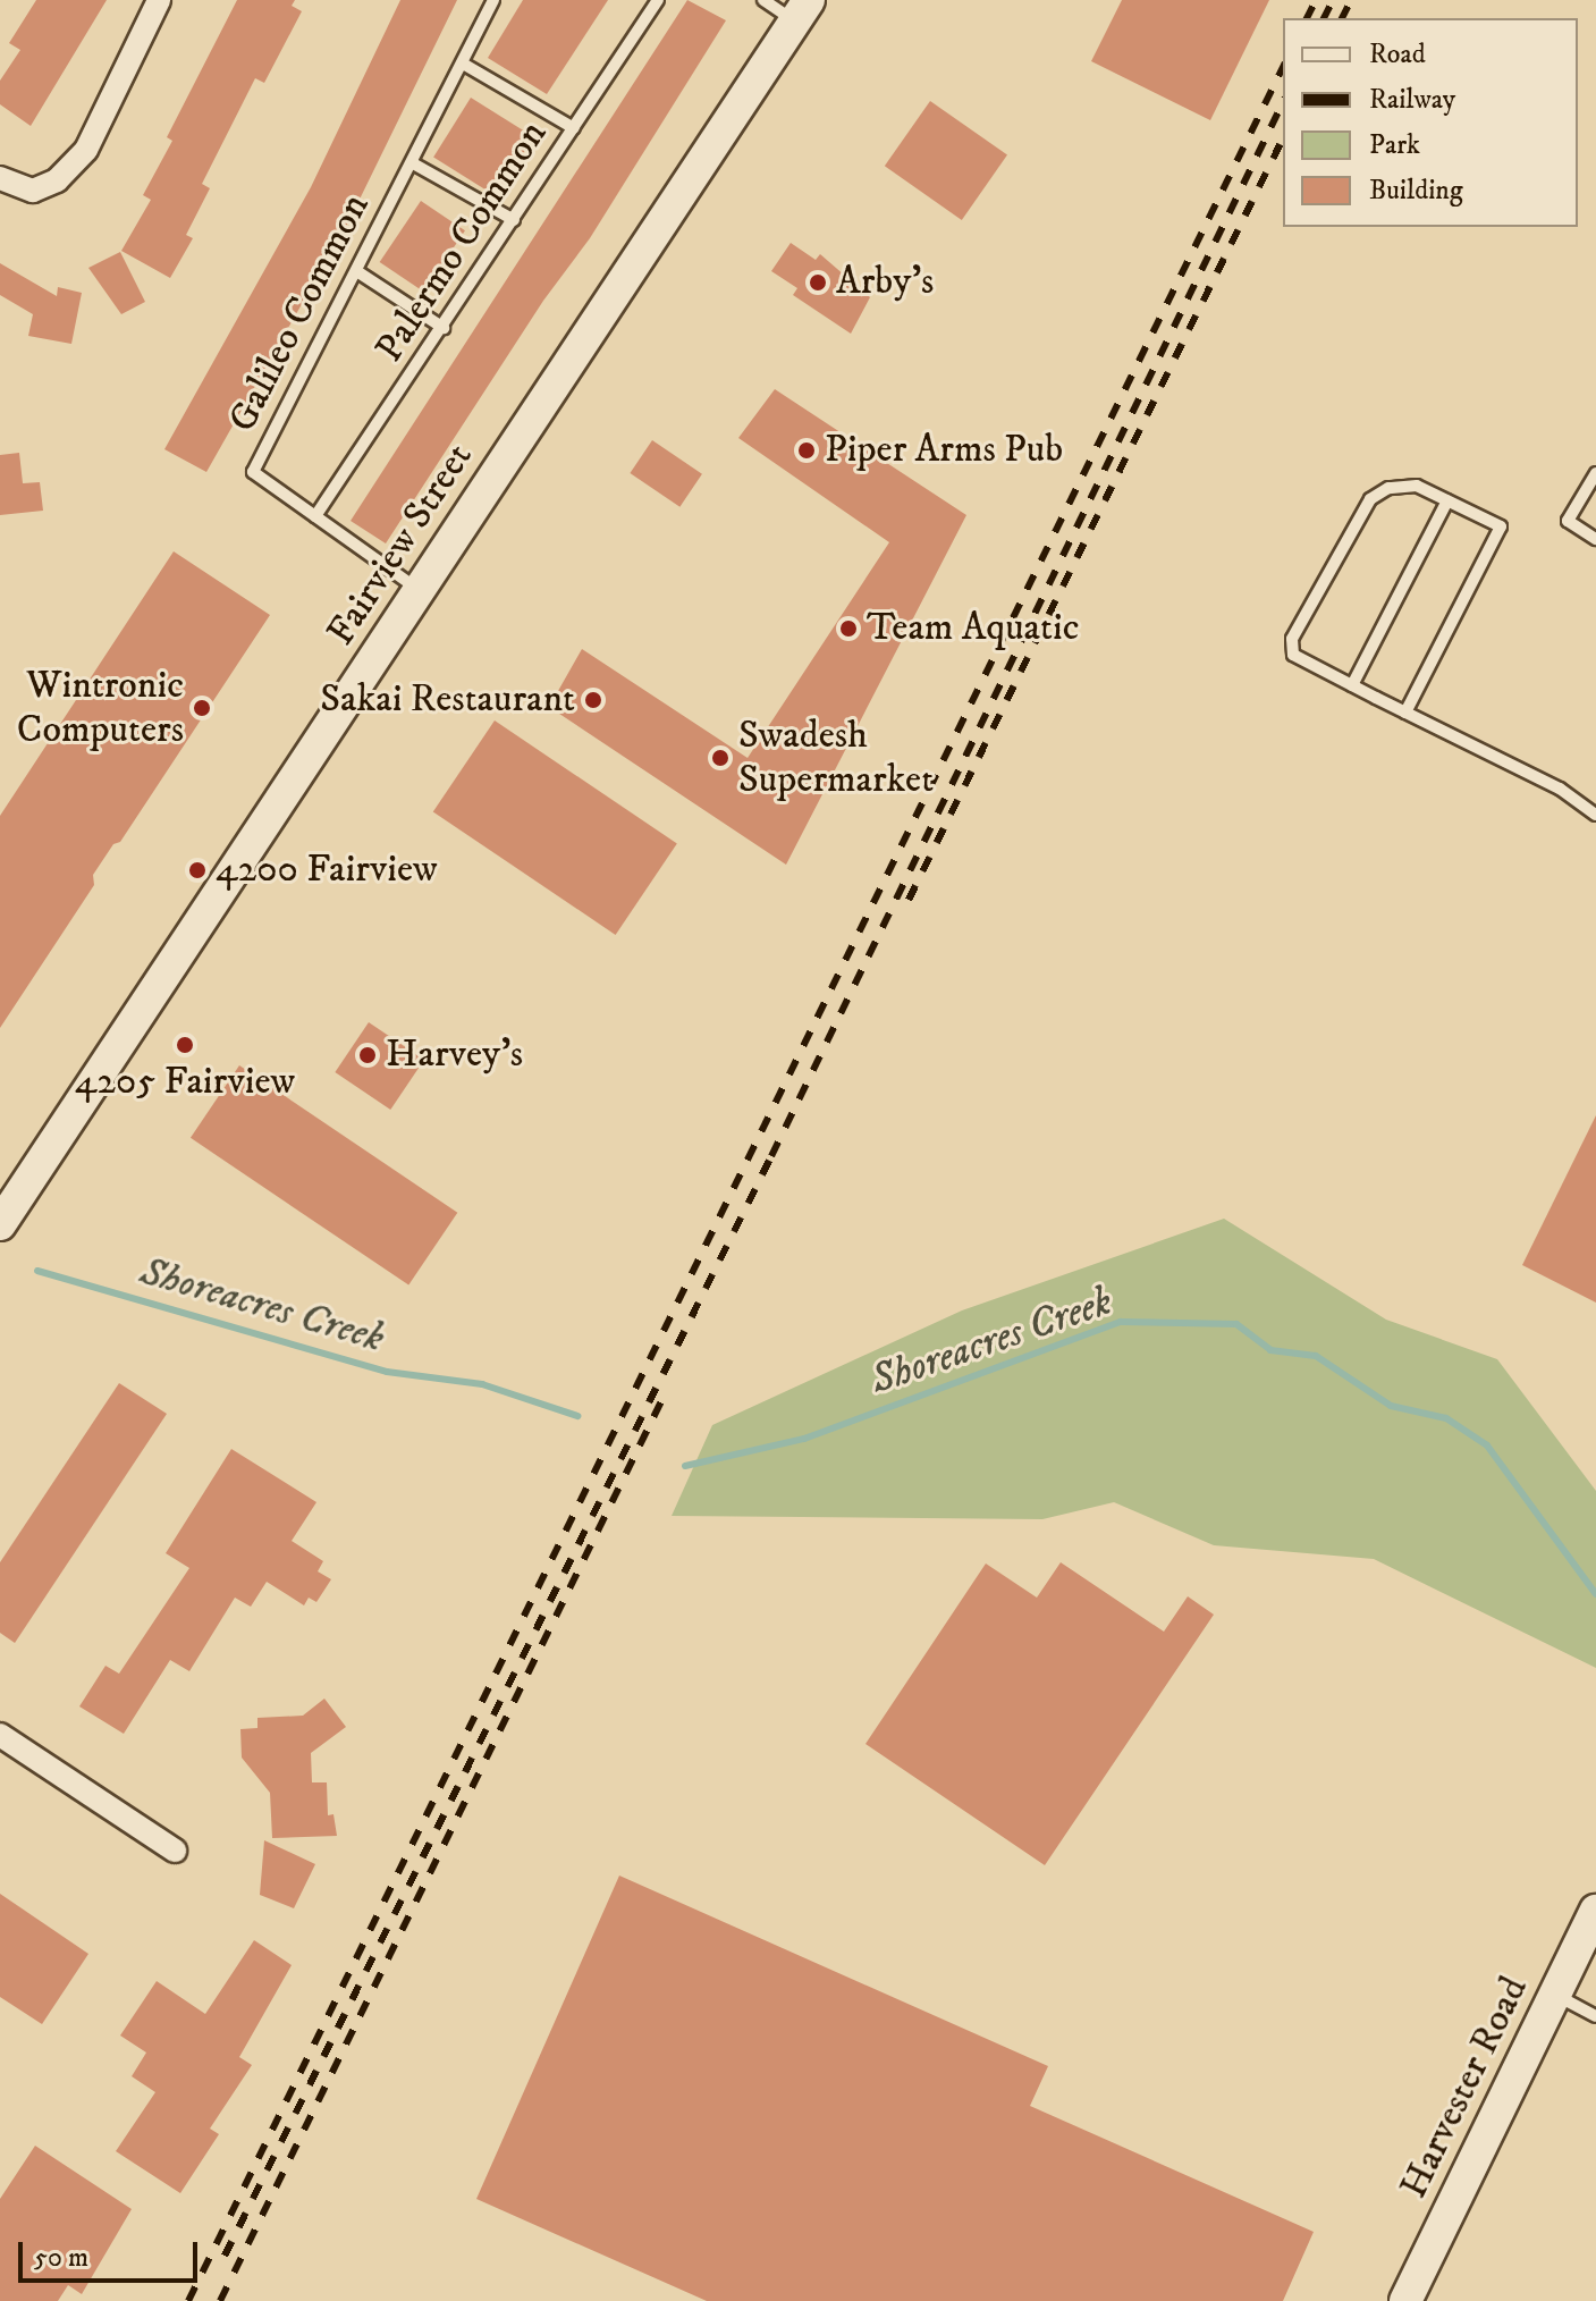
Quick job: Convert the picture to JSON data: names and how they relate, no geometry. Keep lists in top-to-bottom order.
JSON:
{
  "streets": {
    "main road": ["Fairview Street", "Harvester Road"],
    "lane": ["Palermo Common", "Galileo Common"]
  },
  "crossings": [
    ["Palermo Common", "Galileo Common"],
    ["Galileo Common", "Fairview Street"]
  ],
  "water": ["Shoreacres Creek"],
  "places": [
    "Arby's",
    "Piper Arms Pub",
    "Team Aquatic",
    "Sakai Restaurant",
    "Wintronic Computers",
    "Swadesh Supermarket",
    "4200 Fairview",
    "4205 Fairview",
    "Harvey's"
  ],
  "legend": [
    "Road",
    "Railway",
    "Park",
    "Building"
  ],
  "scale_bar": "50 m"
}
